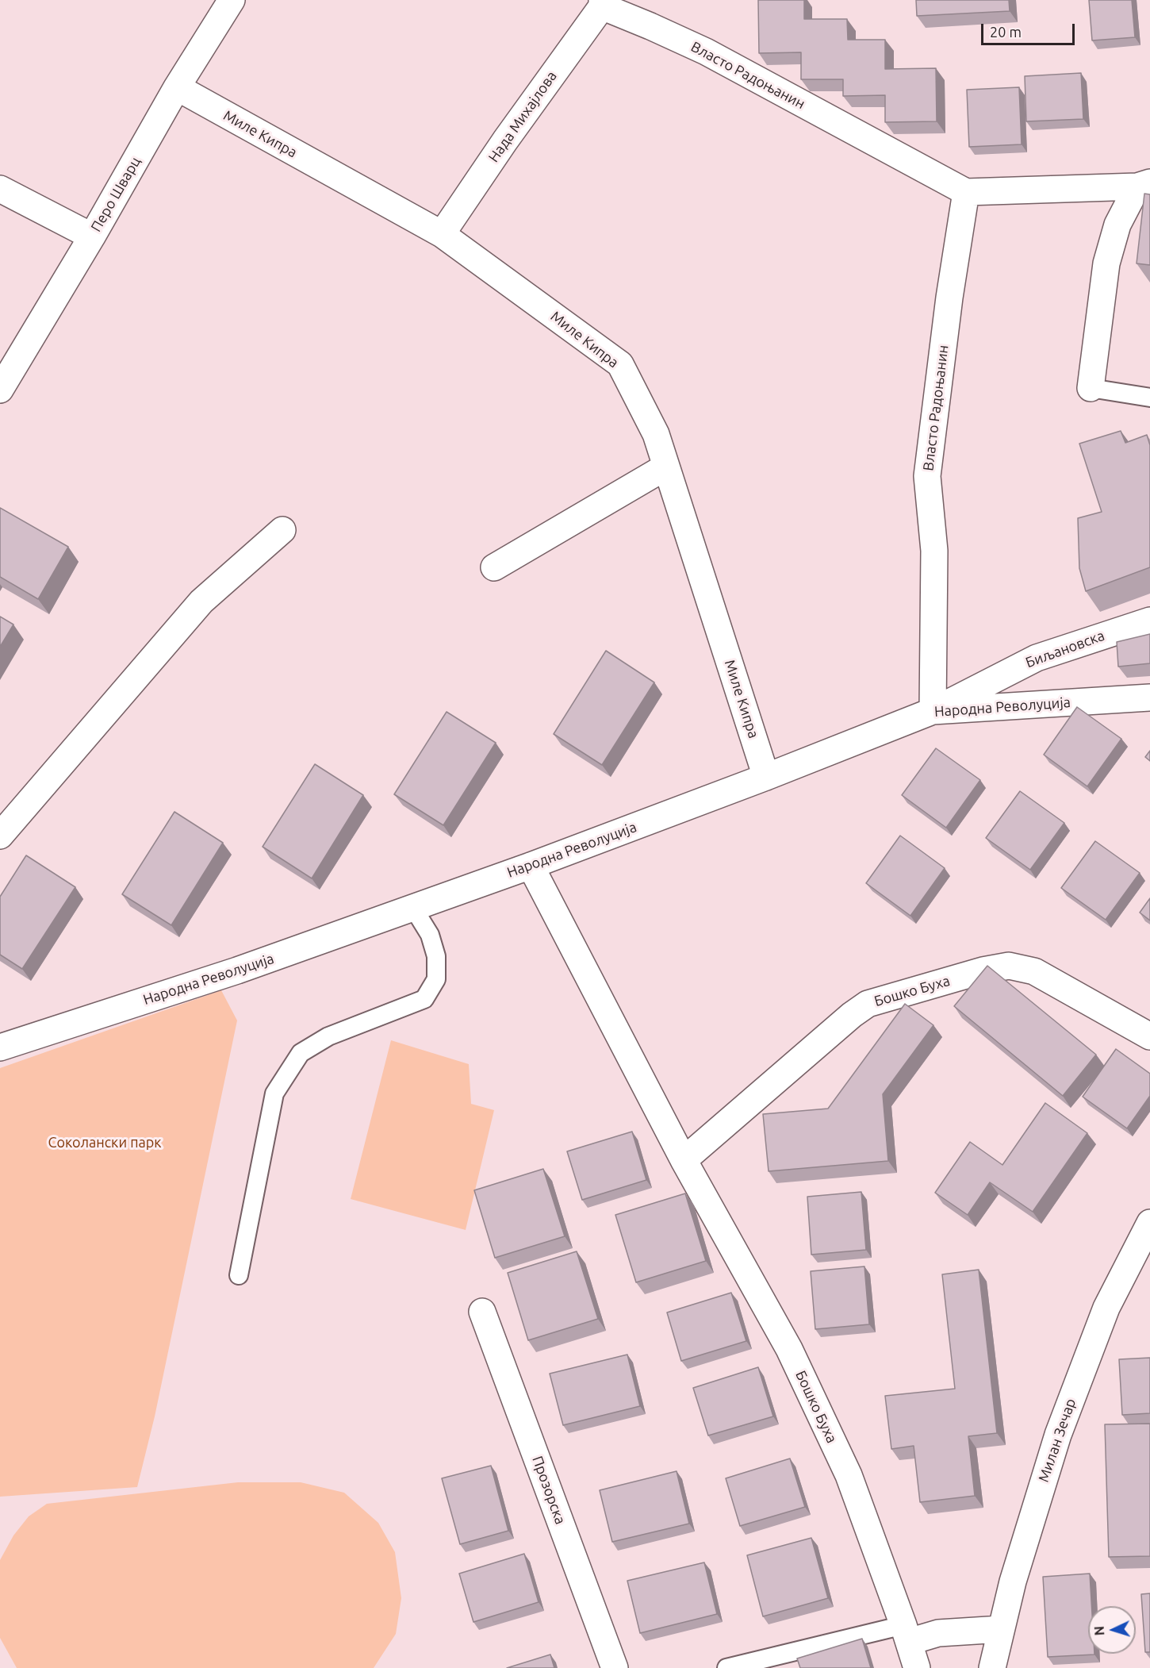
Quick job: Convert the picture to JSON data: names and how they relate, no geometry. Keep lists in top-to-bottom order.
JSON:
{
  "streets": {
    "street": [
      "Власто Радоњанин",
      "Нада Михајлова",
      "Миле Кипра",
      "Перо Шварц",
      "Биљановска",
      "Народна Револуција",
      "Бошко Буха",
      "Милан Зечар",
      "Прозорска"
    ]
  },
  "crossings": [
    ["Власто Радоњанин", "Нада Михајлова"],
    ["Власто Радоњанин", "Биљановска"],
    ["Власто Радоњанин", "Народна Револуција"],
    ["Нада Михајлова", "Миле Кипра"],
    ["Миле Кипра", "Перо Шварц"],
    ["Миле Кипра", "Народна Револуција"],
    ["Биљановска", "Народна Револуција"],
    ["Народна Револуција", "Бошко Буха"]
  ],
  "parks": ["Соколански парк"],
  "scale_bar": "20 m",
  "north": "left"
}
